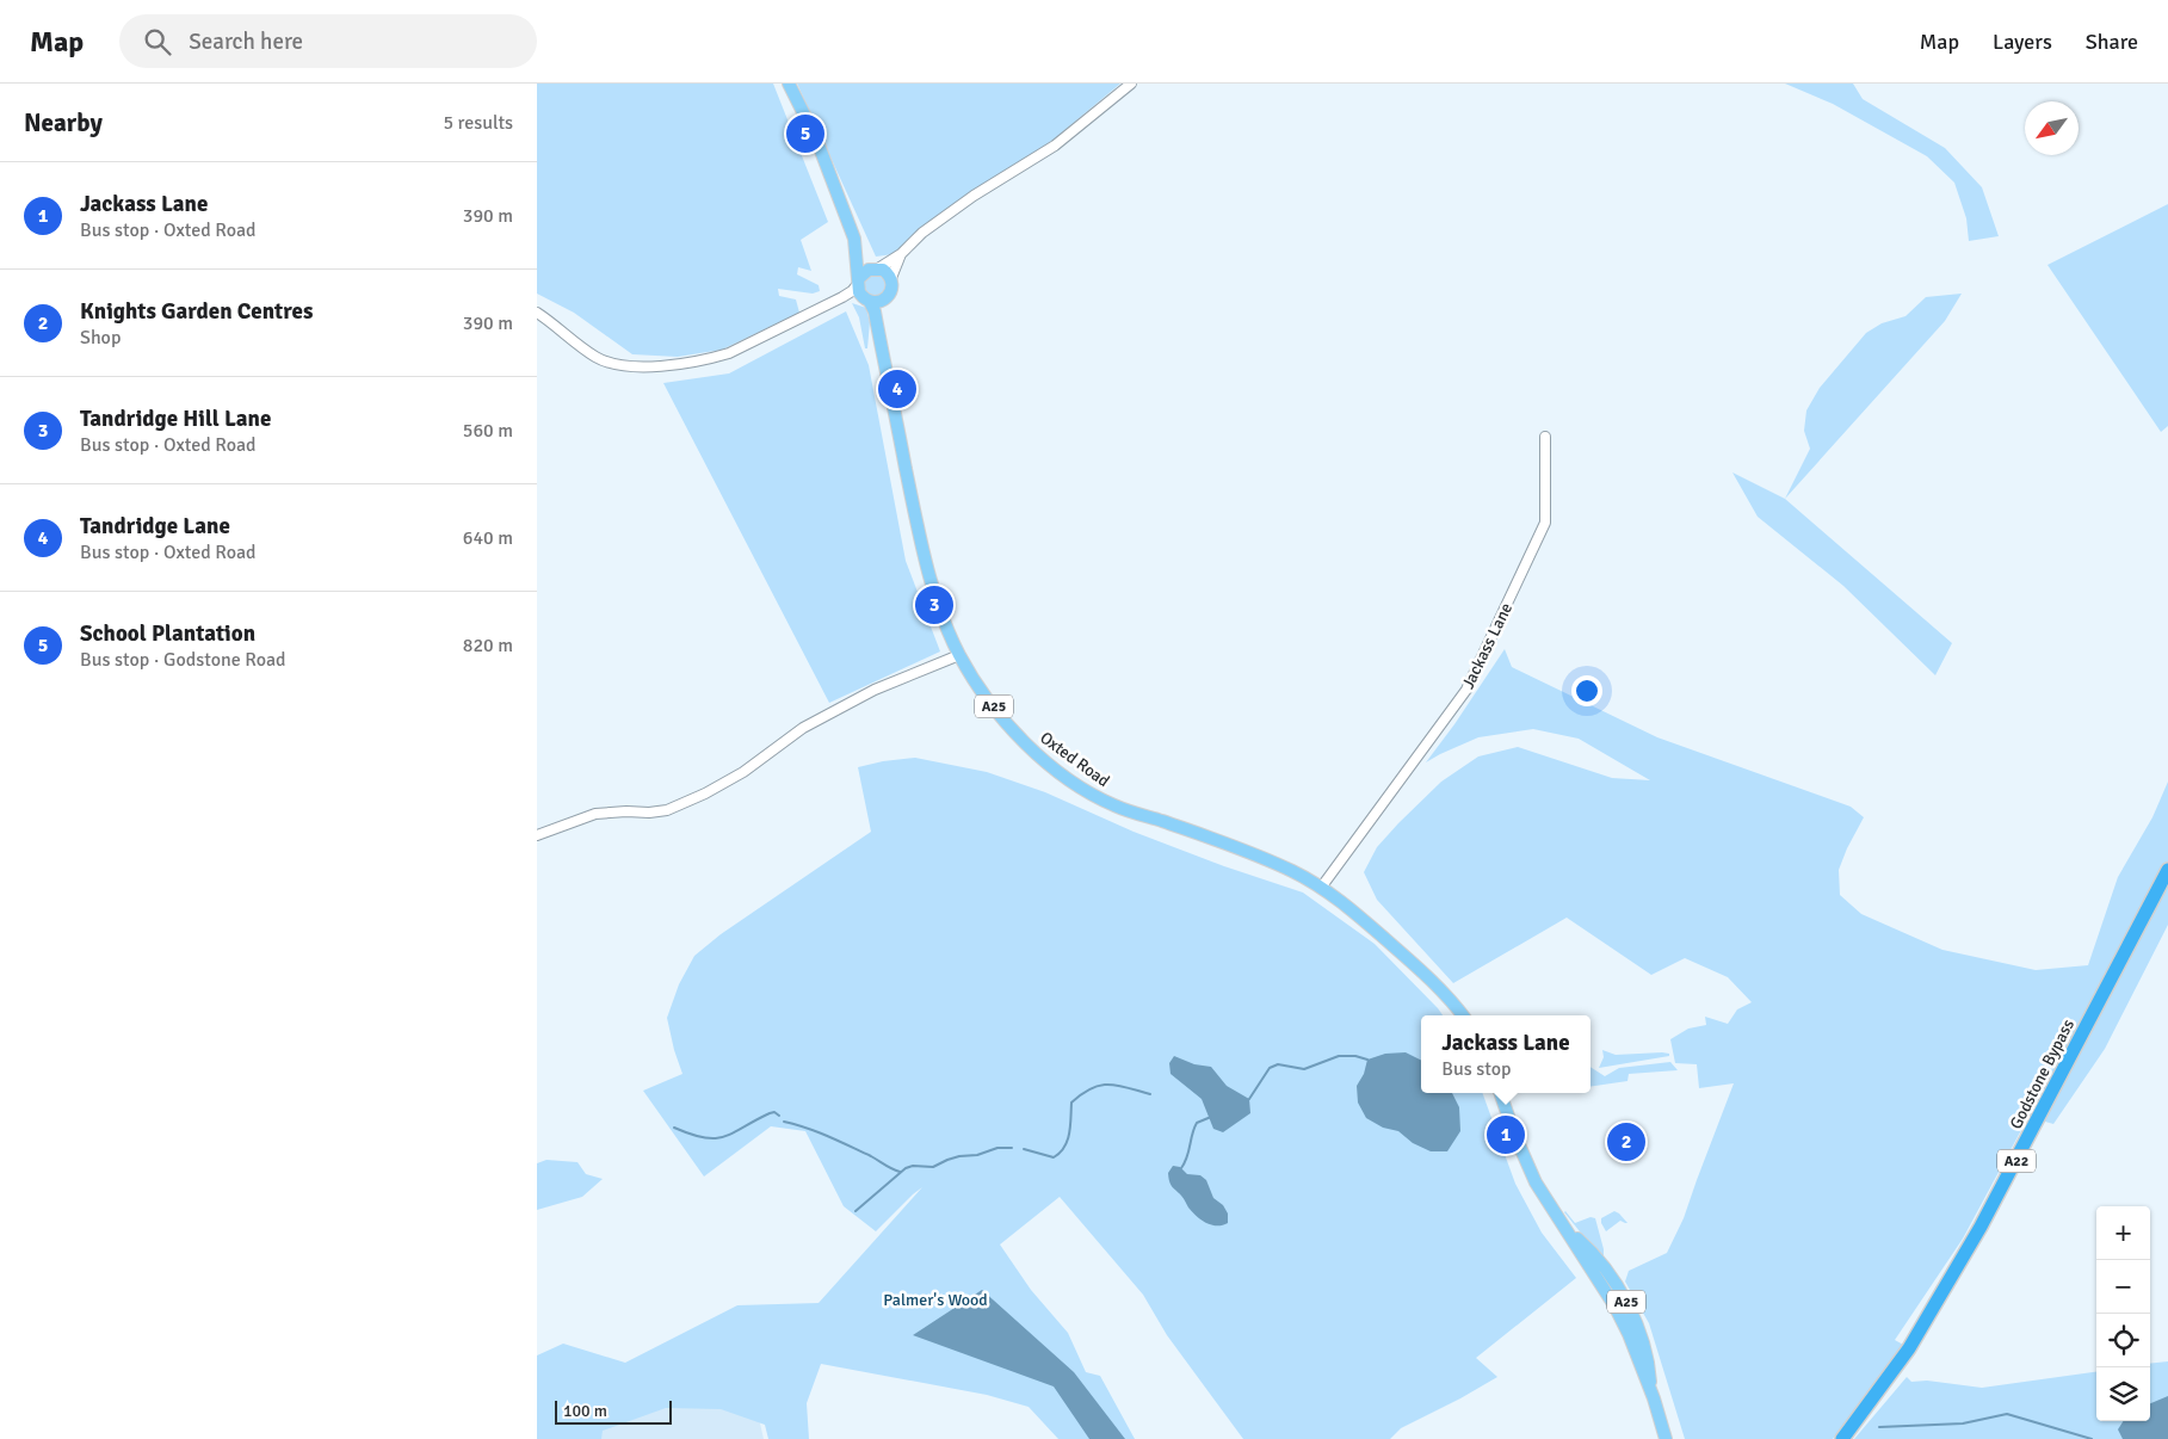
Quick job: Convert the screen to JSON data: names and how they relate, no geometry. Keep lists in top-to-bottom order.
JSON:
{
  "streets": {
    "highway": ["Godstone Bypass", "A22"],
    "main road": ["A25", "Oxted Road"],
    "street": ["Jackass Lane"]
  },
  "crossings": [
    ["Jackass Lane", "Oxted Road"]
  ],
  "parks": ["Palmer's Wood"],
  "scale_bar": "100 m",
  "north": "bottom left",
  "page": {
    "header": "Map",
    "search": "Search here",
    "nav": ["Map", "Layers", "Share"],
    "heading": ["Nearby", "5 results"],
    "pins": [
      "5",
      "4",
      "3",
      "1",
      "2"
    ],
    "list": [
      {
        "mark": "1",
        "name": "Jackass Lane",
        "note": "Bus stop · Oxted Road",
        "value": "390 m"
      },
      {
        "mark": "2",
        "name": "Knights Garden Centres",
        "note": "Shop",
        "value": "390 m"
      },
      {
        "mark": "3",
        "name": "Tandridge Hill Lane",
        "note": "Bus stop · Oxted Road",
        "value": "560 m"
      },
      {
        "mark": "4",
        "name": "Tandridge Lane",
        "note": "Bus stop · Oxted Road",
        "value": "640 m"
      },
      {
        "mark": "5",
        "name": "School Plantation",
        "note": "Bus stop · Godstone Road",
        "value": "820 m"
      }
    ],
    "popup": ["Jackass Lane", "Bus stop"],
    "map_buttons": ["+", "−"],
    "scale": "100 m"
  }
}
